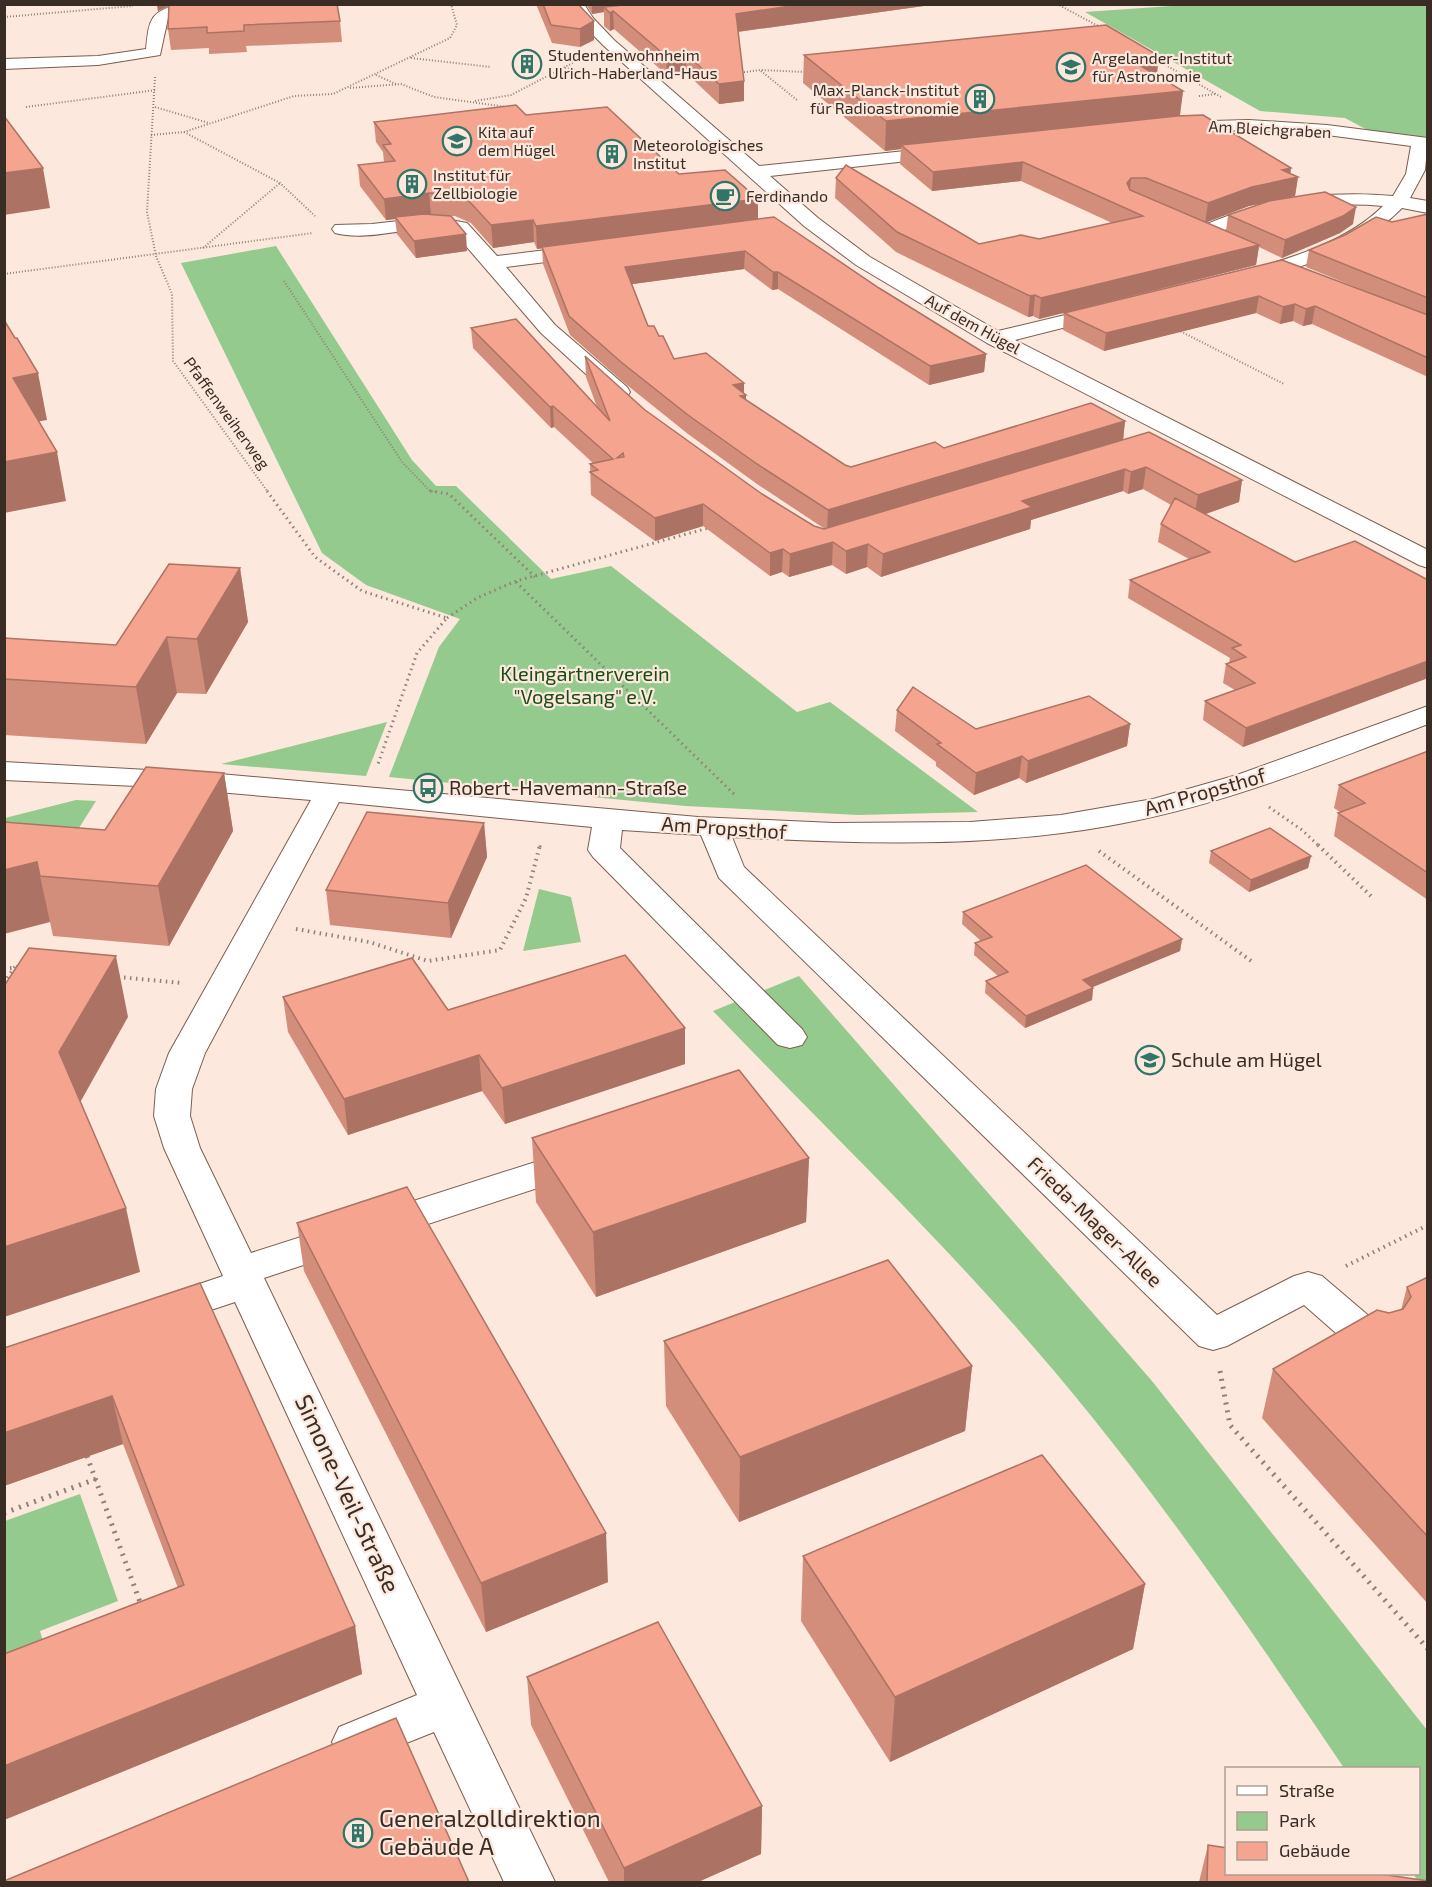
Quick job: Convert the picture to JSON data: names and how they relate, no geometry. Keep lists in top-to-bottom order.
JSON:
{
  "streets": {
    "street": [
      "Am Bleichgraben",
      "Auf dem Hügel",
      "Am Propsthof",
      "Frieda-Mager-Allee",
      "Simone-Veil-Straße"
    ],
    "path": ["Pfaffenweiherweg"]
  },
  "crossings": [
    ["Am Propsthof", "Frieda-Mager-Allee"]
  ],
  "parks": ["Kleingärtnerverein \"Vogelsang\" e.V."],
  "places": {
    "building": [
      "Studentenwohnheim Ulrich-Haberland-Haus",
      "Max-Planck-Institut für Radioastronomie",
      "Meteorologisches Institut",
      "Institut für Zellbiologie",
      "Generalzolldirektion Gebäude A"
    ],
    "school or university": ["Argelander-Institut für Astronomie", "Kita auf dem Hügel", "Schule am Hügel"],
    "cafe": ["Ferdinando"],
    "bus stop": ["Robert-Havemann-Straße"]
  },
  "legend": ["Straße", "Park", "Gebäude"]
}
